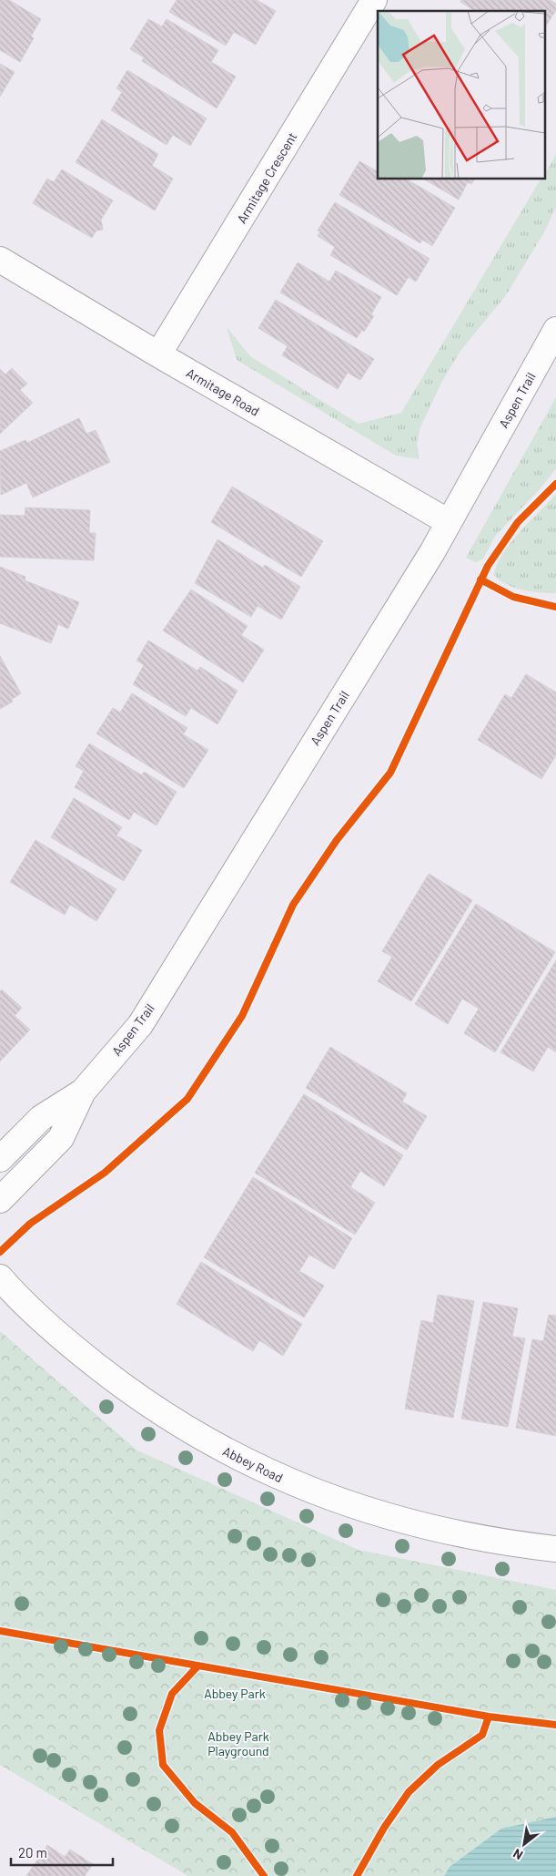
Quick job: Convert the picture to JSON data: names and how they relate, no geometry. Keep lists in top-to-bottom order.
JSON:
{
  "streets": {
    "street": [
      "Armitage Crescent",
      "Armitage Road",
      "Aspen Trail",
      "Abbey Road"
    ]
  },
  "crossings": [
    ["Armitage Crescent", "Armitage Road"],
    ["Armitage Road", "Aspen Trail"]
  ],
  "parks": ["Abbey Park", "Abbey Park Playground"],
  "scale_bar": "20 m",
  "north": "bottom left"
}
